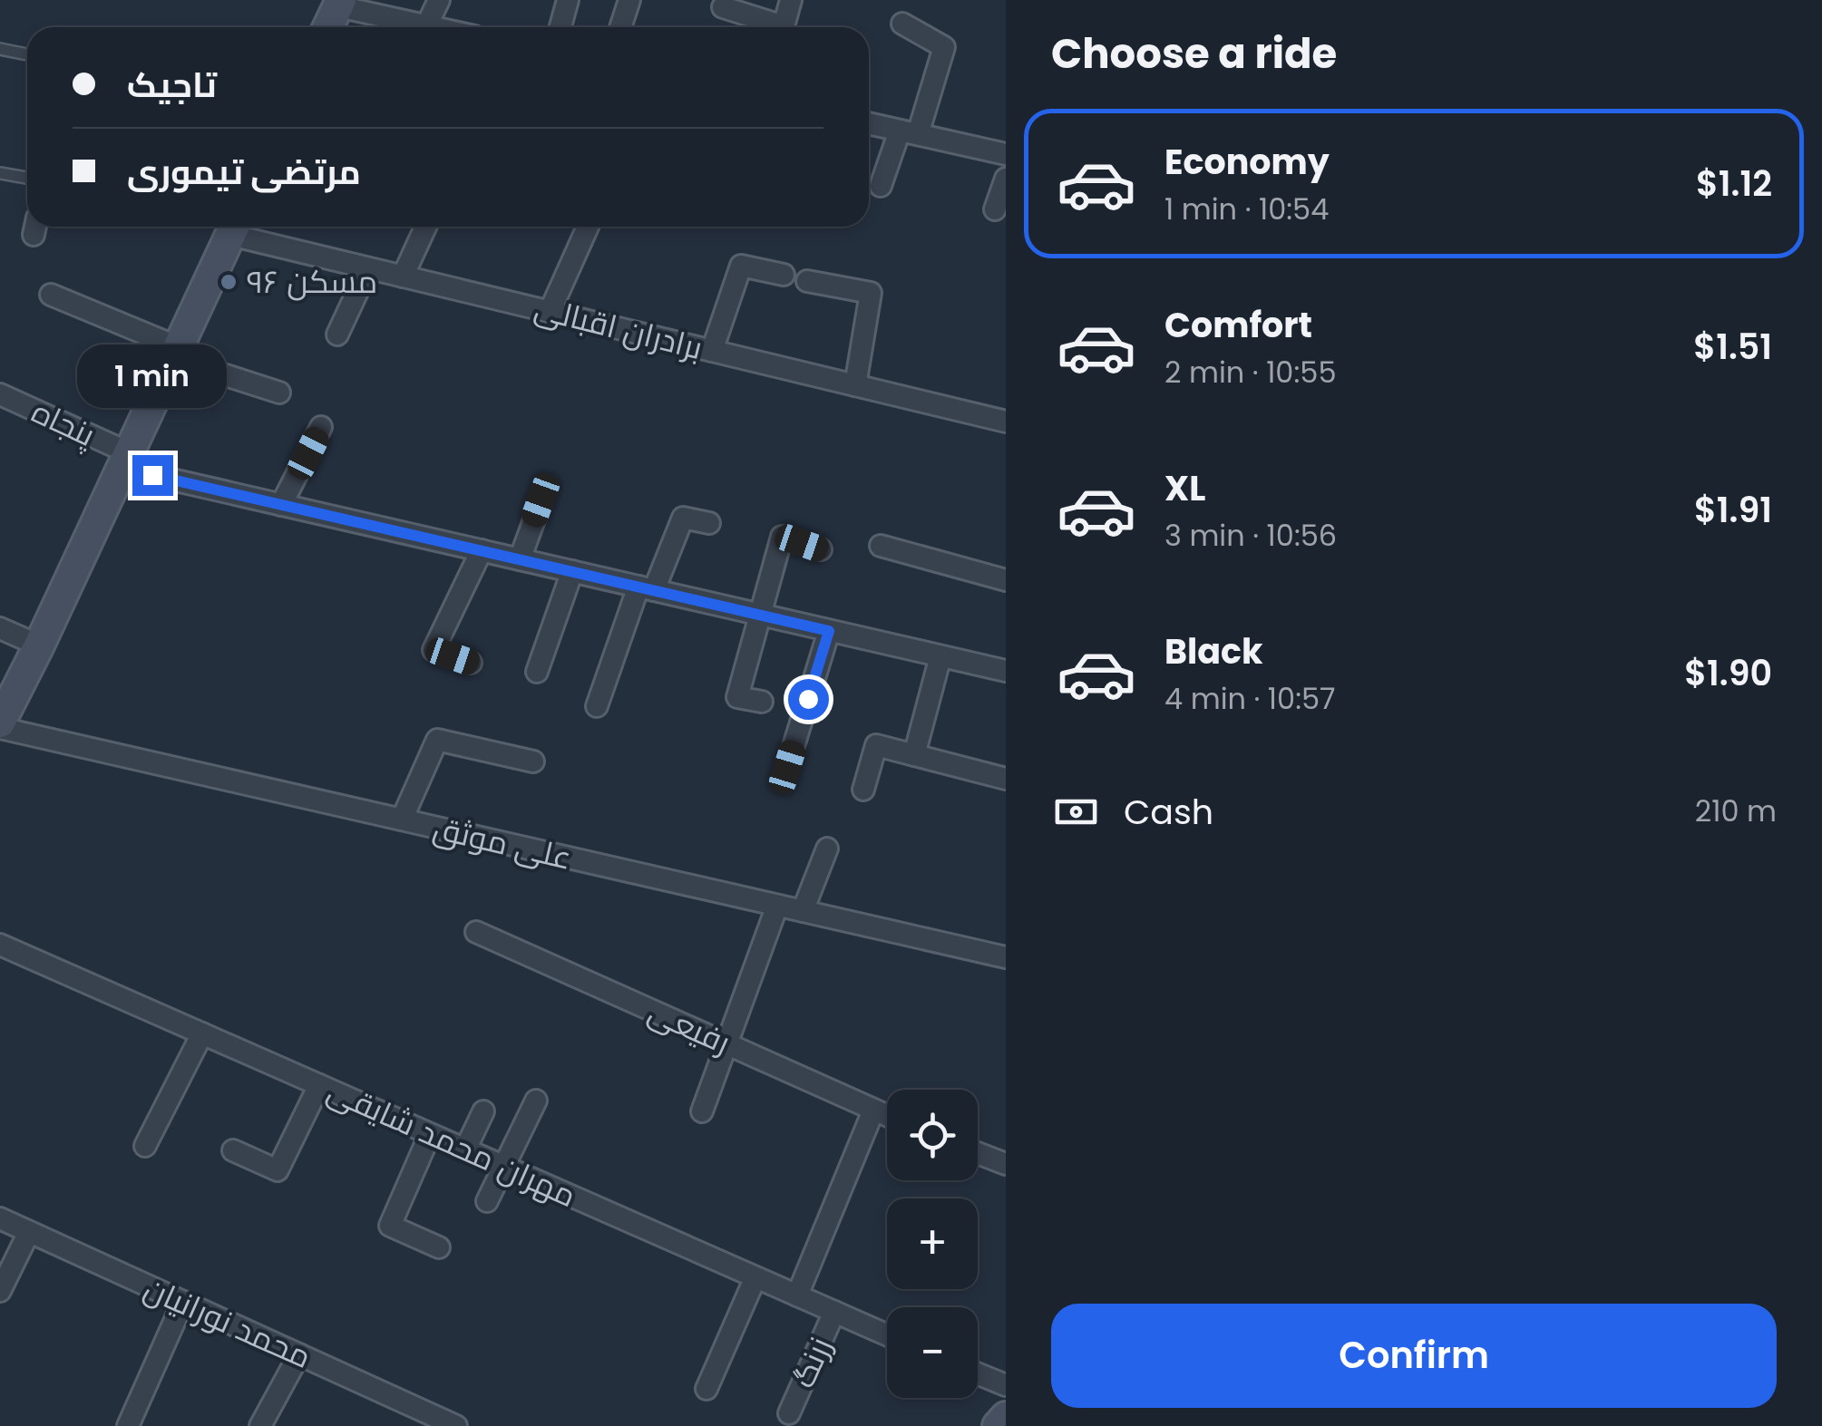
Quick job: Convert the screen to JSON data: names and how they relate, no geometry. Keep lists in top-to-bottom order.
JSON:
{
  "streets": {
    "street": [
      "برادران اقبالی",
      "پنجاه",
      "علی موثق",
      "رفیعی",
      "مهران محمد شایقی",
      "محمد نورانیان",
      "زرنگ"
    ]
  },
  "crossings": [
    ["مهران محمد شایقی", "زرنگ"]
  ],
  "places": ["مسکن ۹۶"],
  "page": {
    "heading": "Choose a ride",
    "banner": ["تاجیک", "مرتضی تیموری"],
    "list": [
      {
        "name": "Economy",
        "note": "1 min · 10:54",
        "value": "$1.12"
      },
      {
        "name": "Comfort",
        "note": "2 min · 10:55",
        "value": "$1.51"
      },
      {
        "name": "XL",
        "note": "3 min · 10:56",
        "value": "$1.91"
      },
      {
        "name": "Black",
        "note": "4 min · 10:57",
        "value": "$1.90"
      }
    ],
    "bubble": "1 min",
    "pay": ["Cash", "210 m"],
    "map_buttons": ["+", "−"],
    "buttons": "Confirm"
  }
}
